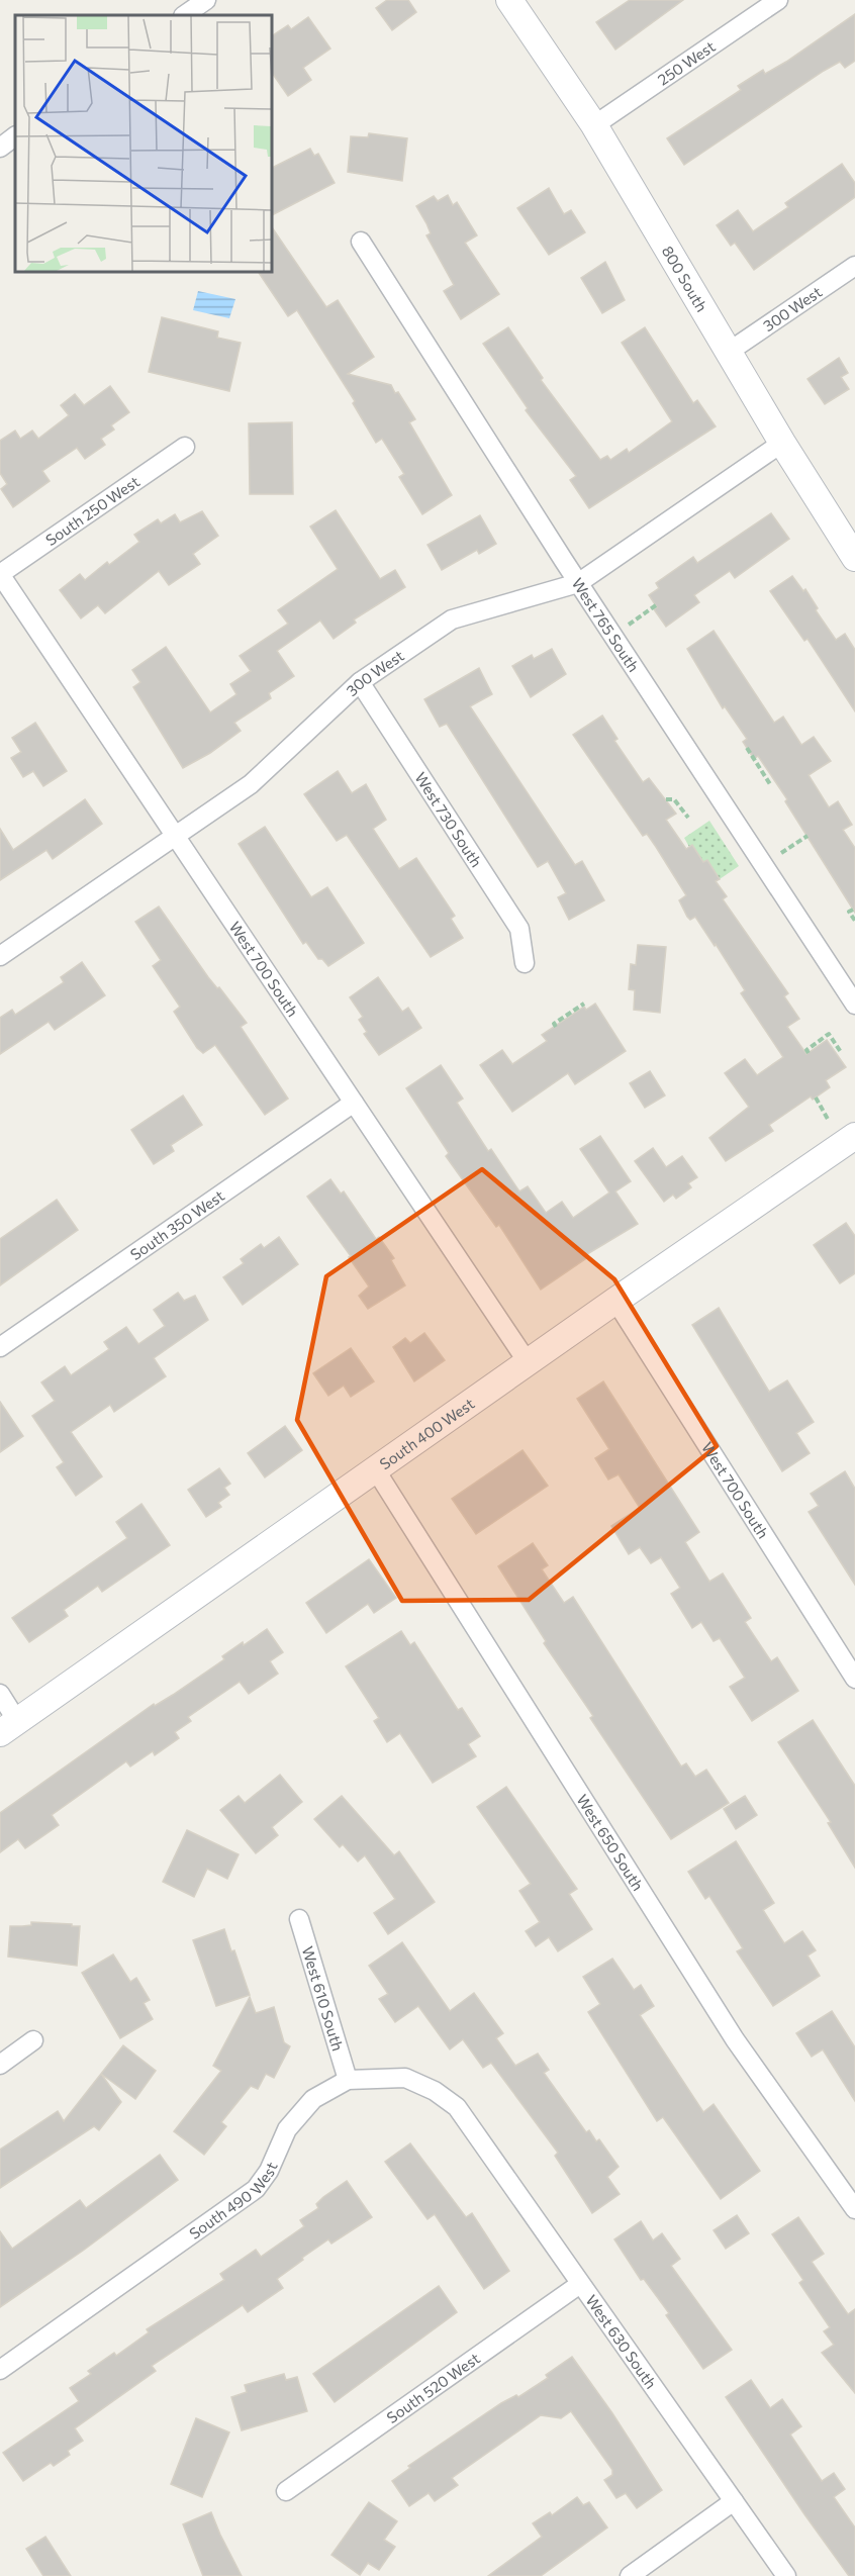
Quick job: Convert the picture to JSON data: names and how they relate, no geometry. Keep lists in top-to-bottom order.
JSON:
{
  "streets": {
    "main road": ["800 South", "South 400 West"],
    "street": [
      "250 West",
      "300 West",
      "South 250 West",
      "West 765 South",
      "West 730 South",
      "West 700 South",
      "South 350 West",
      "West 650 South",
      "West 610 South",
      "South 490 West",
      "West 630 South",
      "South 520 West"
    ]
  },
  "crossings": [
    ["250 West", "800 South"],
    ["800 South", "300 West"],
    ["300 West", "West 765 South"],
    ["300 West", "West 730 South"],
    ["300 West", "West 700 South"],
    ["South 250 West", "West 700 South"],
    ["West 700 South", "South 350 West"],
    ["West 700 South", "South 400 West"],
    ["South 400 West", "West 650 South"],
    ["West 610 South", "South 490 West"],
    ["South 490 West", "West 630 South"],
    ["West 630 South", "South 520 West"]
  ]
}
